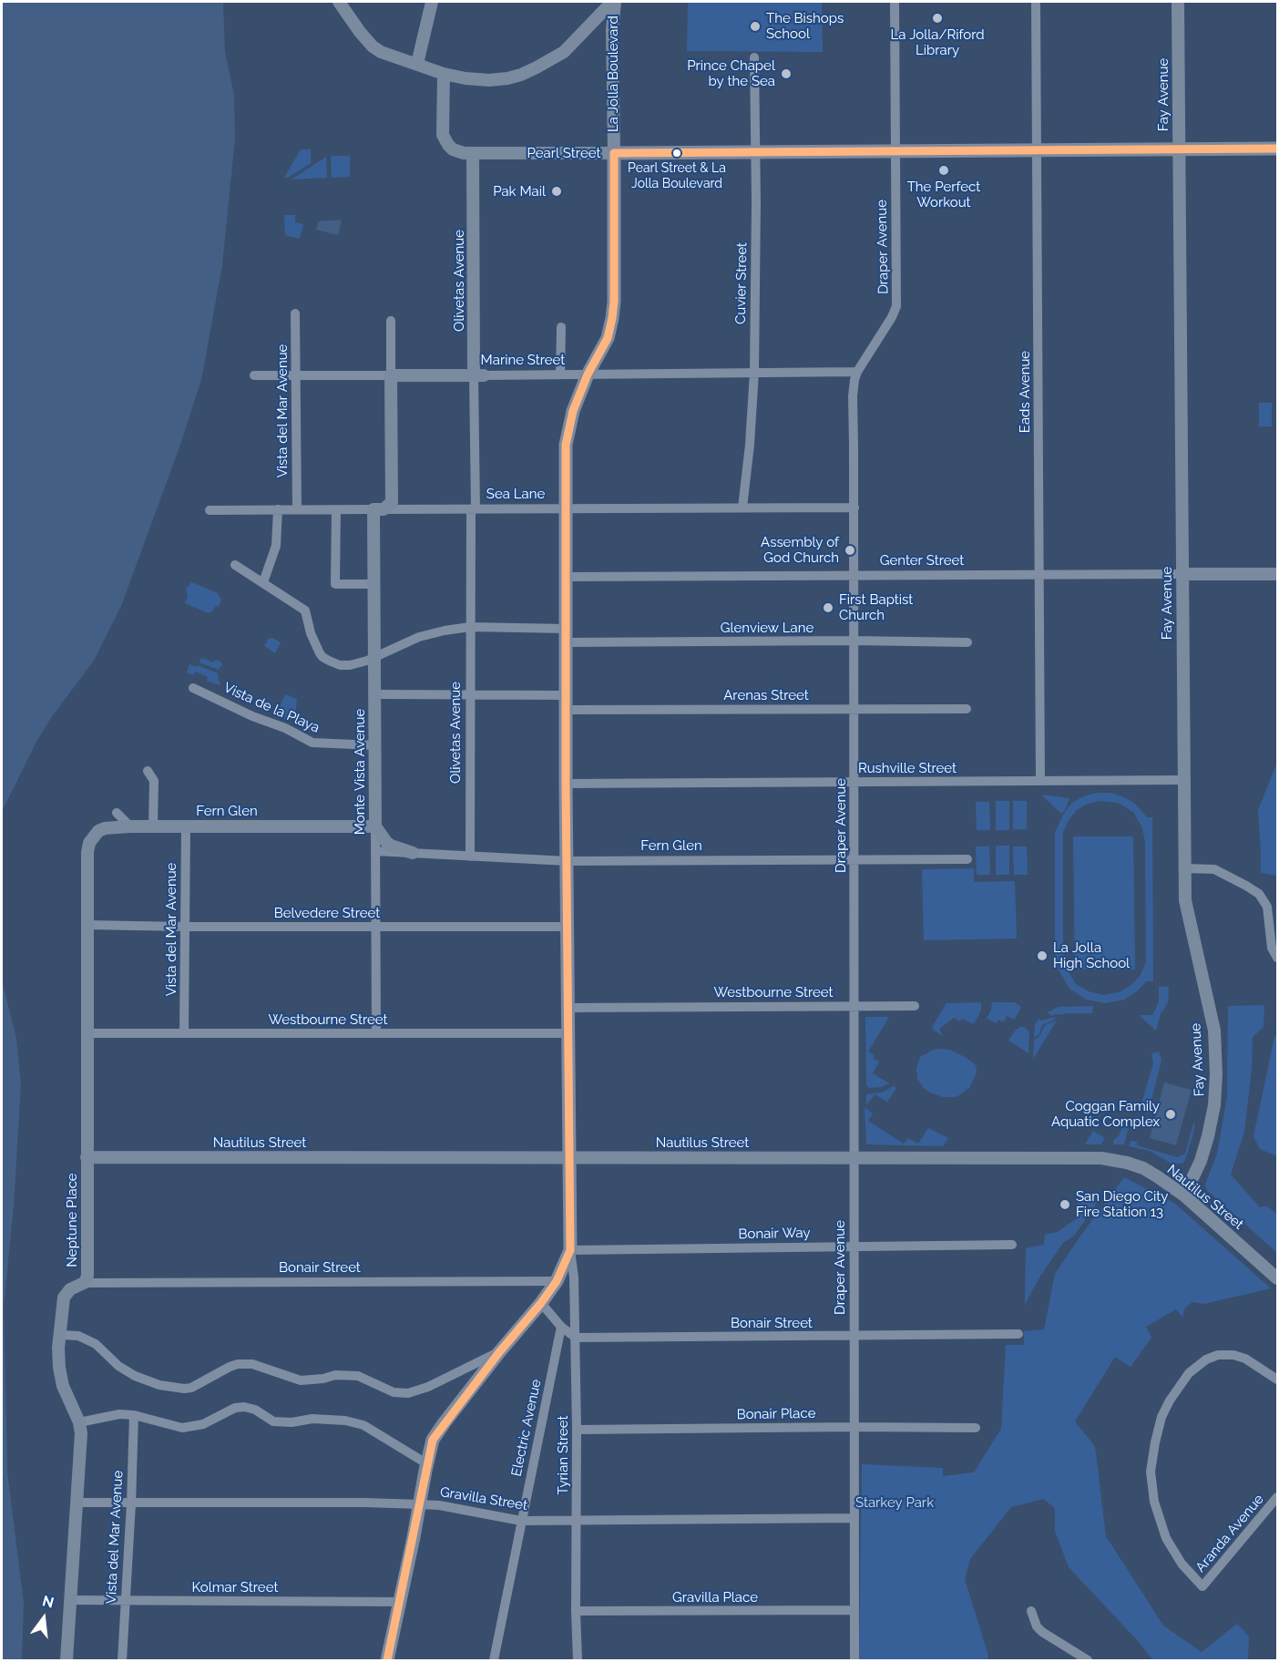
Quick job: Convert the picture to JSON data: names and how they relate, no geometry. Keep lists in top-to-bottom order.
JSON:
{
  "streets": {
    "main road": ["La Jolla Boulevard", "Pearl Street"],
    "street": [
      "Fay Avenue",
      "Draper Avenue",
      "Olivetas Avenue",
      "Cuvier Street",
      "Marine Street",
      "Eads Avenue",
      "Vista del Mar Avenue",
      "Sea Lane",
      "Genter Street",
      "Glenview Lane",
      "Arenas Street",
      "Vista de la Playa",
      "Rushville Street",
      "Monte Vista Avenue",
      "Fern Glen",
      "Belvedere Street",
      "Westbourne Street",
      "Nautilus Street",
      "Neptune Place",
      "Bonair Way",
      "Bonair Street",
      "Bonair Place",
      "Electric Avenue",
      "Tyrian Street",
      "Gravilla Street",
      "Aranda Avenue",
      "Kolmar Street",
      "Gravilla Place"
    ]
  },
  "crossings": [
    ["La Jolla Boulevard", "Pearl Street"],
    ["La Jolla Boulevard", "Marine Street"],
    ["La Jolla Boulevard", "Sea Lane"],
    ["La Jolla Boulevard", "Genter Street"],
    ["La Jolla Boulevard", "Glenview Lane"],
    ["La Jolla Boulevard", "Arenas Street"],
    ["La Jolla Boulevard", "Rushville Street"],
    ["La Jolla Boulevard", "Fern Glen"],
    ["La Jolla Boulevard", "Belvedere Street"],
    ["La Jolla Boulevard", "Westbourne Street"],
    ["La Jolla Boulevard", "Nautilus Street"],
    ["La Jolla Boulevard", "Bonair Way"],
    ["La Jolla Boulevard", "Bonair Street"],
    ["La Jolla Boulevard", "Tyrian Street"],
    ["La Jolla Boulevard", "Gravilla Street"],
    ["La Jolla Boulevard", "Kolmar Street"],
    ["Fay Avenue", "Pearl Street"],
    ["Fay Avenue", "Genter Street"],
    ["Fay Avenue", "Rushville Street"],
    ["Fay Avenue", "Nautilus Street"],
    ["Pearl Street", "Draper Avenue"],
    ["Pearl Street", "Olivetas Avenue"],
    ["Pearl Street", "Cuvier Street"],
    ["Pearl Street", "Eads Avenue"],
    ["Draper Avenue", "Marine Street"],
    ["Draper Avenue", "Sea Lane"],
    ["Draper Avenue", "Genter Street"],
    ["Draper Avenue", "Glenview Lane"],
    ["Draper Avenue", "Arenas Street"],
    ["Draper Avenue", "Rushville Street"],
    ["Draper Avenue", "Fern Glen"],
    ["Draper Avenue", "Westbourne Street"],
    ["Draper Avenue", "Nautilus Street"],
    ["Draper Avenue", "Bonair Way"],
    ["Draper Avenue", "Bonair Street"],
    ["Draper Avenue", "Bonair Place"],
    ["Draper Avenue", "Gravilla Street"],
    ["Draper Avenue", "Gravilla Place"],
    ["Olivetas Avenue", "Marine Street"],
    ["Olivetas Avenue", "Sea Lane"],
    ["Olivetas Avenue", "Fern Glen"],
    ["Cuvier Street", "Marine Street"],
    ["Cuvier Street", "Sea Lane"],
    ["Marine Street", "Vista del Mar Avenue"],
    ["Marine Street", "Monte Vista Avenue"],
    ["Eads Avenue", "Genter Street"],
    ["Eads Avenue", "Rushville Street"],
    ["Vista del Mar Avenue", "Sea Lane"],
    ["Vista del Mar Avenue", "Fern Glen"],
    ["Vista del Mar Avenue", "Belvedere Street"],
    ["Vista del Mar Avenue", "Westbourne Street"],
    ["Vista del Mar Avenue", "Gravilla Street"],
    ["Vista del Mar Avenue", "Kolmar Street"],
    ["Sea Lane", "Monte Vista Avenue"],
    ["Vista de la Playa", "Monte Vista Avenue"],
    ["Monte Vista Avenue", "Fern Glen"],
    ["Monte Vista Avenue", "Belvedere Street"],
    ["Monte Vista Avenue", "Westbourne Street"],
    ["Fern Glen", "Neptune Place"],
    ["Belvedere Street", "Neptune Place"],
    ["Westbourne Street", "Neptune Place"],
    ["Nautilus Street", "Neptune Place"],
    ["Neptune Place", "Bonair Street"],
    ["Neptune Place", "Gravilla Street"],
    ["Neptune Place", "Kolmar Street"],
    ["Bonair Way", "Tyrian Street"],
    ["Bonair Street", "Tyrian Street"],
    ["Bonair Place", "Tyrian Street"],
    ["Electric Avenue", "Gravilla Street"],
    ["Tyrian Street", "Gravilla Street"],
    ["Tyrian Street", "Gravilla Place"]
  ],
  "parks": ["Starkey Park"],
  "places": [
    "La Jolla/Riford Library",
    "The Bishops School",
    "Prince Chapel by the Sea",
    "Pearl Street & La Jolla Boulevard",
    "The Perfect Workout",
    "Pak Mail",
    "Assembly of God Church",
    "First Baptist Church",
    "La Jolla High School",
    "Coggan Family Aquatic Complex",
    "San Diego City Fire Station 13"
  ],
  "north": "top"
}
